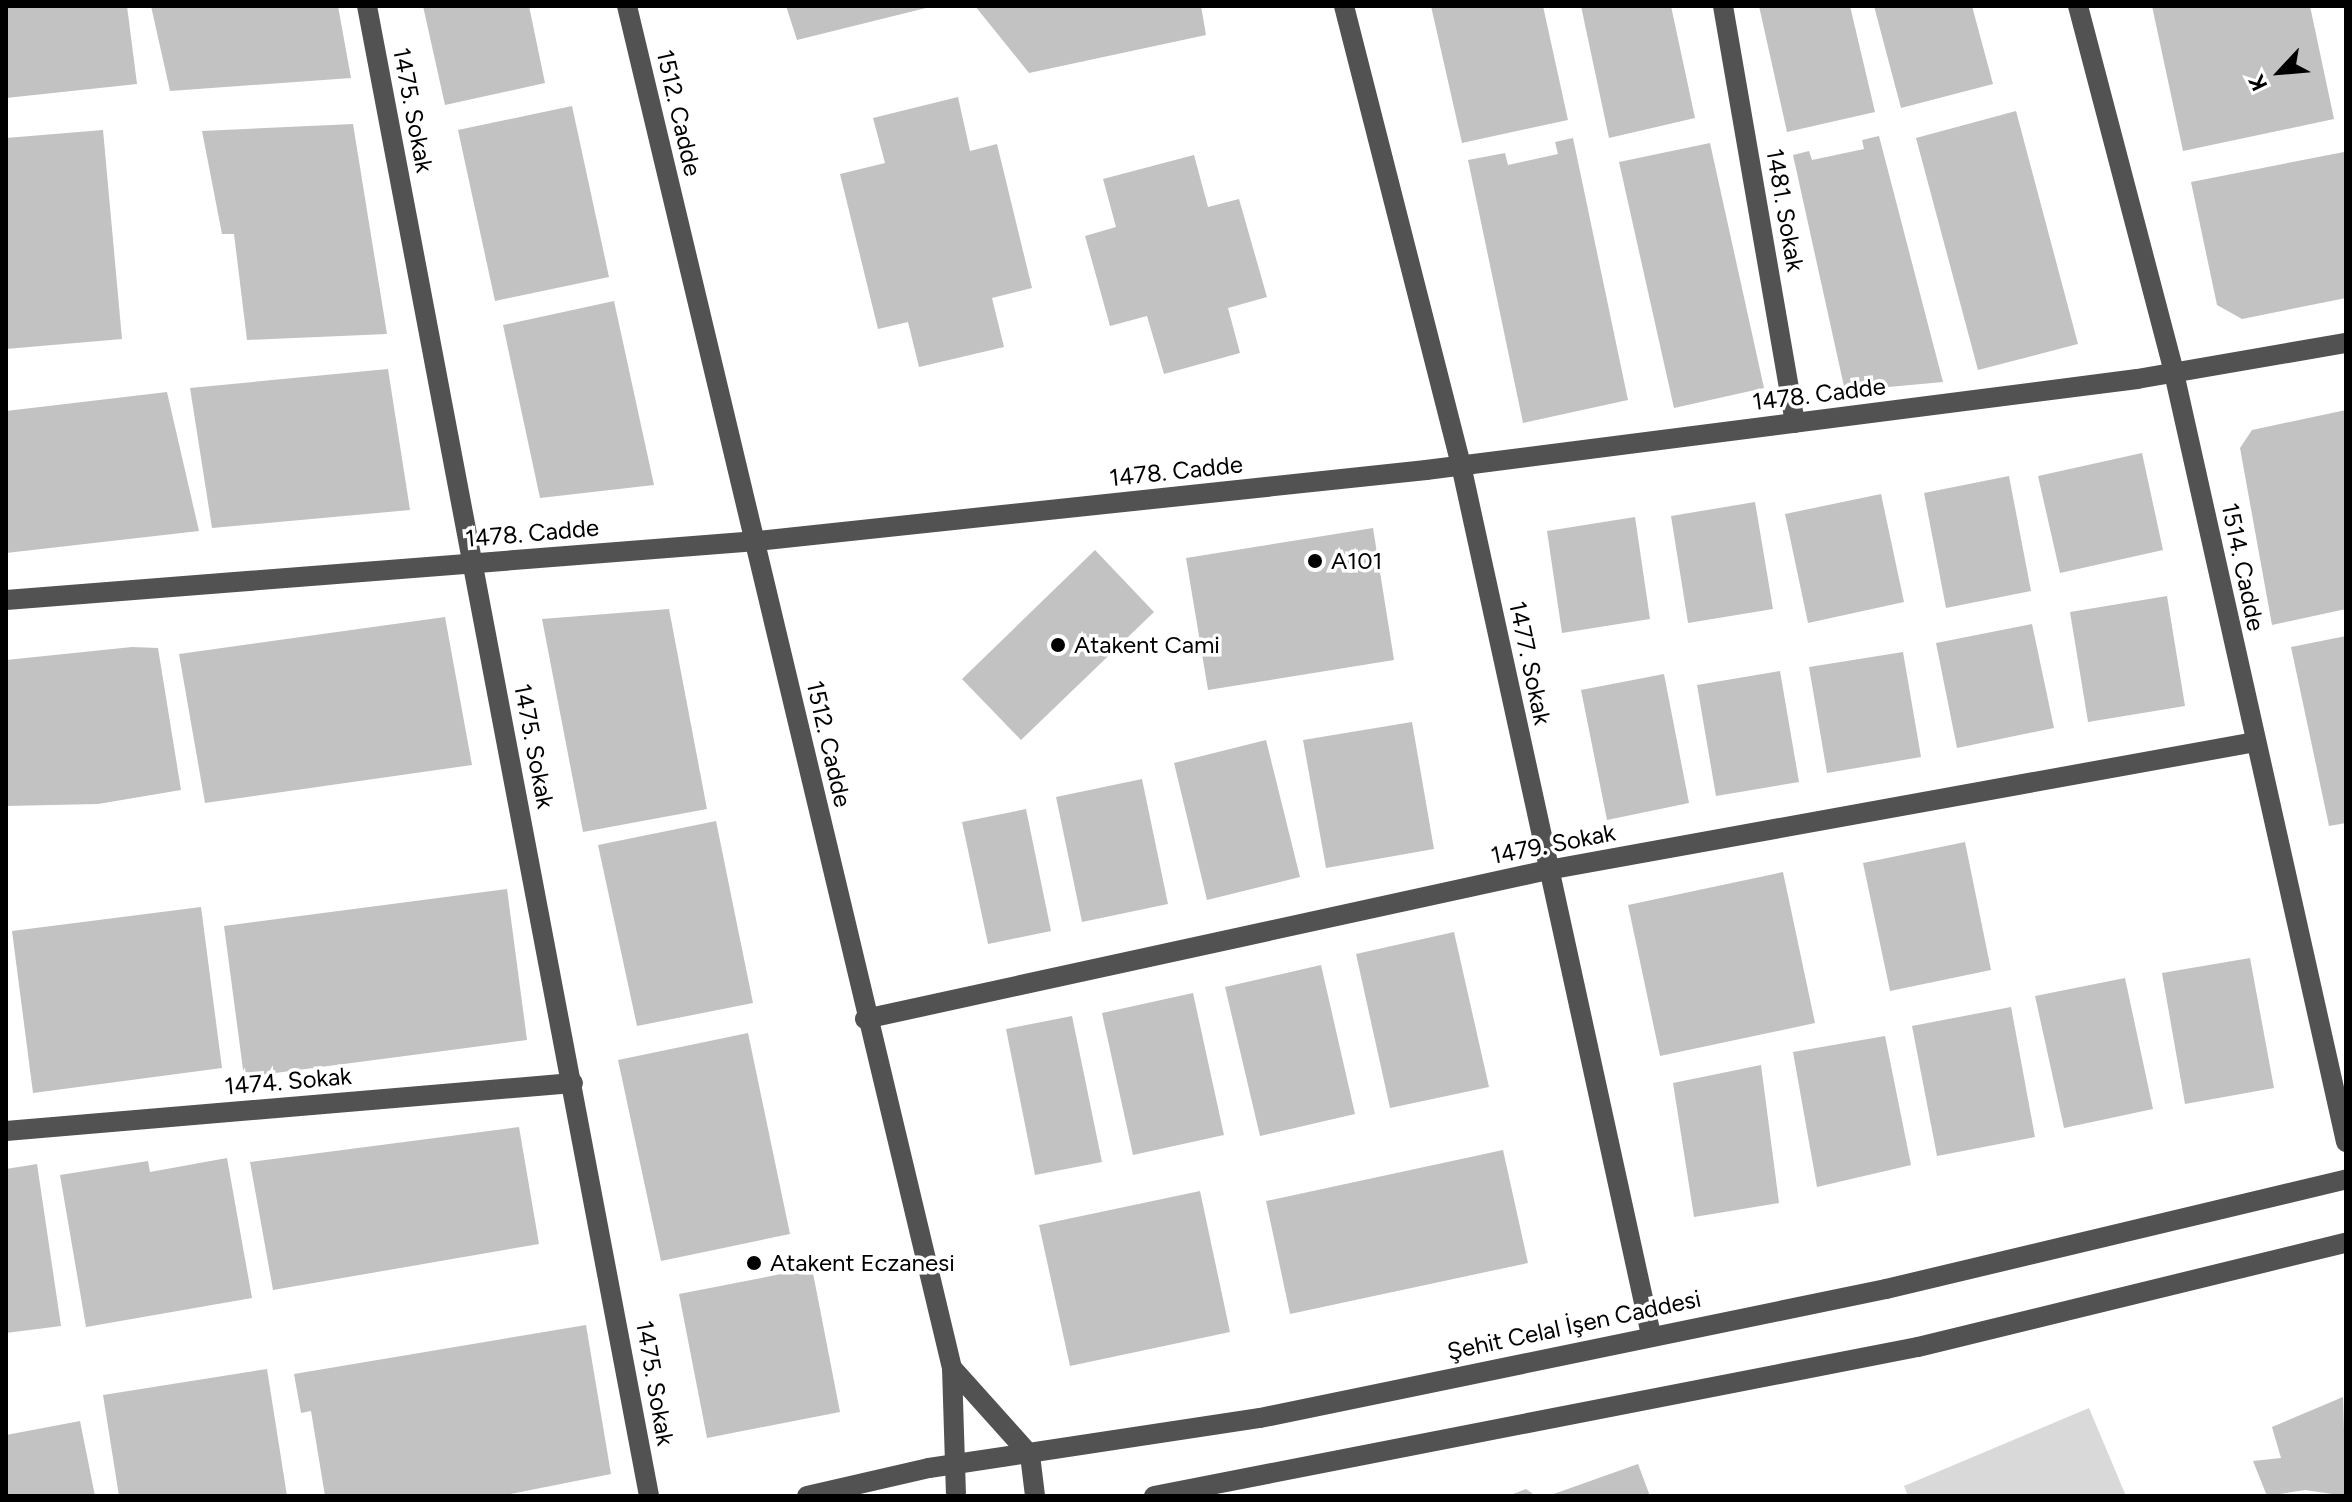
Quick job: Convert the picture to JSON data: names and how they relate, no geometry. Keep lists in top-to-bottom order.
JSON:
{
  "streets": {
    "street": [
      "1475. Sokak",
      "1512. Cadde",
      "1481. Sokak",
      "1478. Cadde",
      "1514. Cadde",
      "1477. Sokak",
      "1479. Sokak",
      "1474. Sokak",
      "Şehit Celal İşen Caddesi"
    ]
  },
  "crossings": [
    ["1475. Sokak", "1478. Cadde"],
    ["1475. Sokak", "1474. Sokak"],
    ["1512. Cadde", "1478. Cadde"],
    ["1512. Cadde", "1479. Sokak"],
    ["1512. Cadde", "Şehit Celal İşen Caddesi"],
    ["1481. Sokak", "1478. Cadde"],
    ["1478. Cadde", "1514. Cadde"],
    ["1478. Cadde", "1477. Sokak"],
    ["1514. Cadde", "1479. Sokak"],
    ["1477. Sokak", "1479. Sokak"],
    ["1477. Sokak", "Şehit Celal İşen Caddesi"]
  ],
  "places": ["A101", "Atakent Cami", "Atakent Eczanesi"],
  "north": "bottom left"
}
